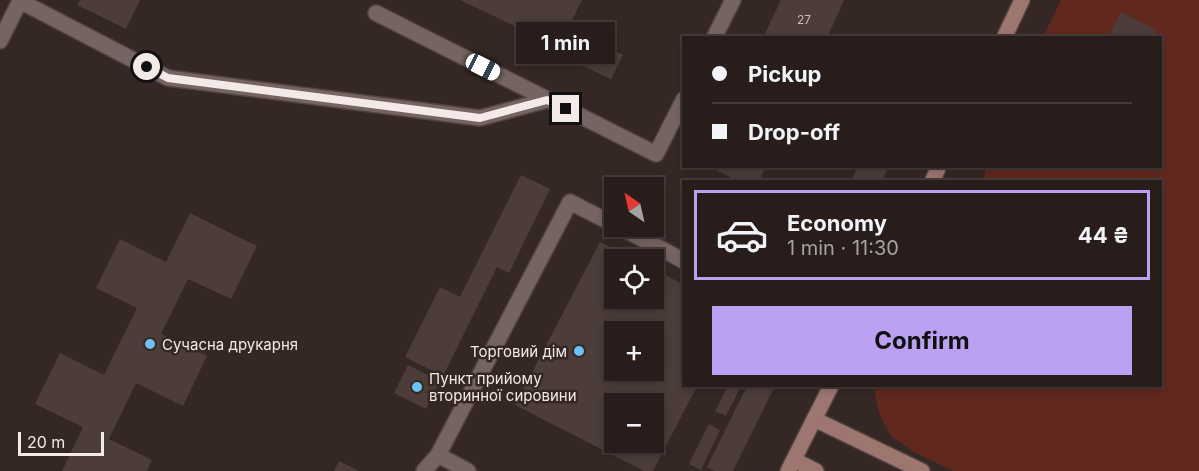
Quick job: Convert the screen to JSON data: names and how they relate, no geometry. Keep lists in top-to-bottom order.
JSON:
{
  "places": ["Сучасна друкарня", "Торговий дім", "Пункт прийому вторинної сировини"],
  "house_numbers": ["27"],
  "scale_bar": "20 m",
  "north": "top left",
  "page": {
    "bubble": "1 min",
    "banner": ["Pickup", "Drop-off"],
    "map_buttons": ["+", "−"],
    "list": [
      {
        "name": "Economy",
        "note": "1 min · 11:30",
        "value": "44 ₴"
      }
    ],
    "buttons": "Confirm",
    "scale": "20 m"
  }
}
